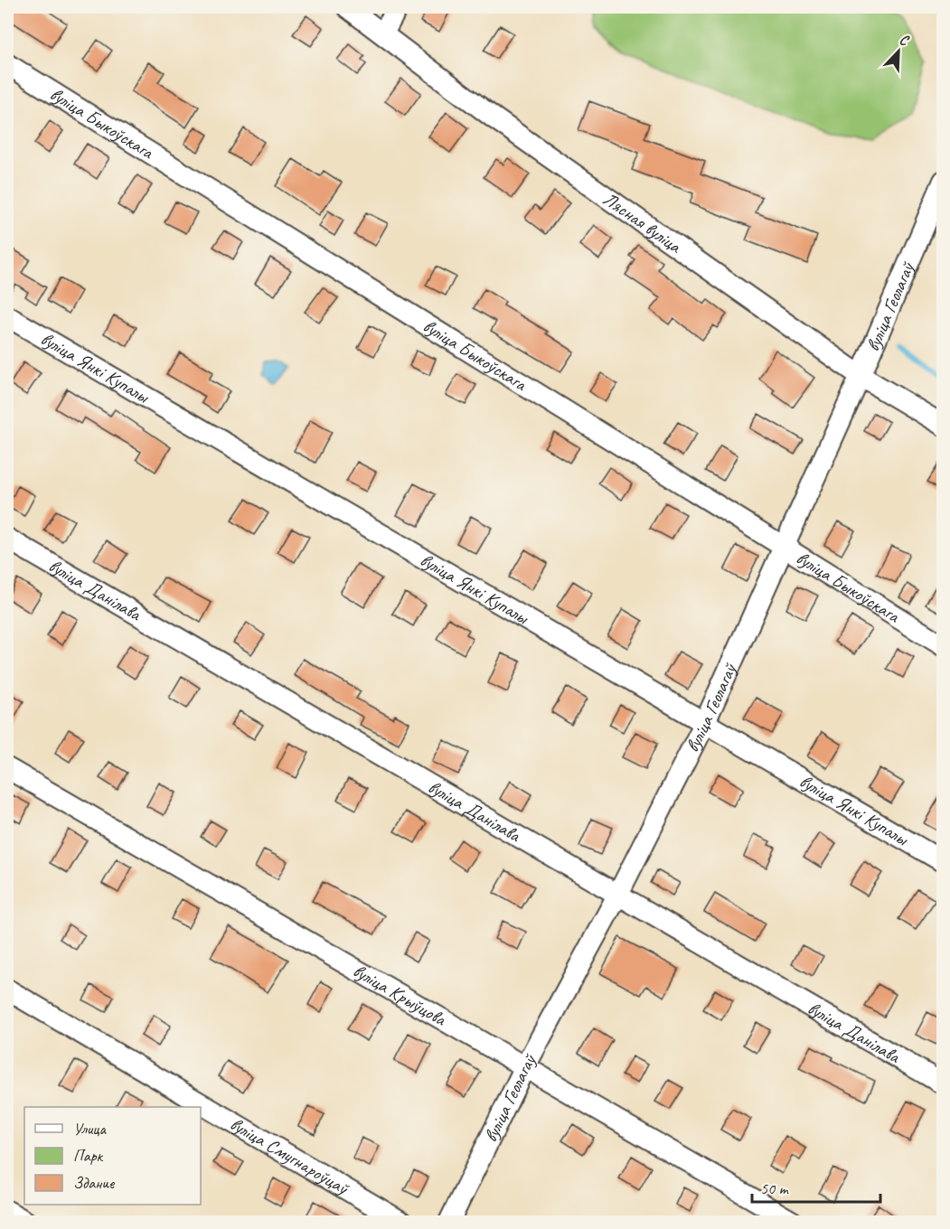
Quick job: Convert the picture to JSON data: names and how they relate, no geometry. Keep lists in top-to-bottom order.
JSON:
{
  "streets": {
    "street": [
      "вуліца Быкоўскага",
      "Лясная вуліца",
      "вуліца Геолагаў",
      "вуліца Янкі Купалы",
      "вуліца Данілава",
      "вуліца Крыўцова",
      "вуліца Смугнароўцаў"
    ]
  },
  "crossings": [
    ["вуліца Быкоўскага", "вуліца Геолагаў"],
    ["Лясная вуліца", "вуліца Геолагаў"],
    ["вуліца Геолагаў", "вуліца Янкі Купалы"],
    ["вуліца Геолагаў", "вуліца Данілава"],
    ["вуліца Геолагаў", "вуліца Крыўцова"]
  ],
  "legend": ["Улица", "Парк", "Здание"],
  "scale_bar": "50 m",
  "north": "top right"
}
